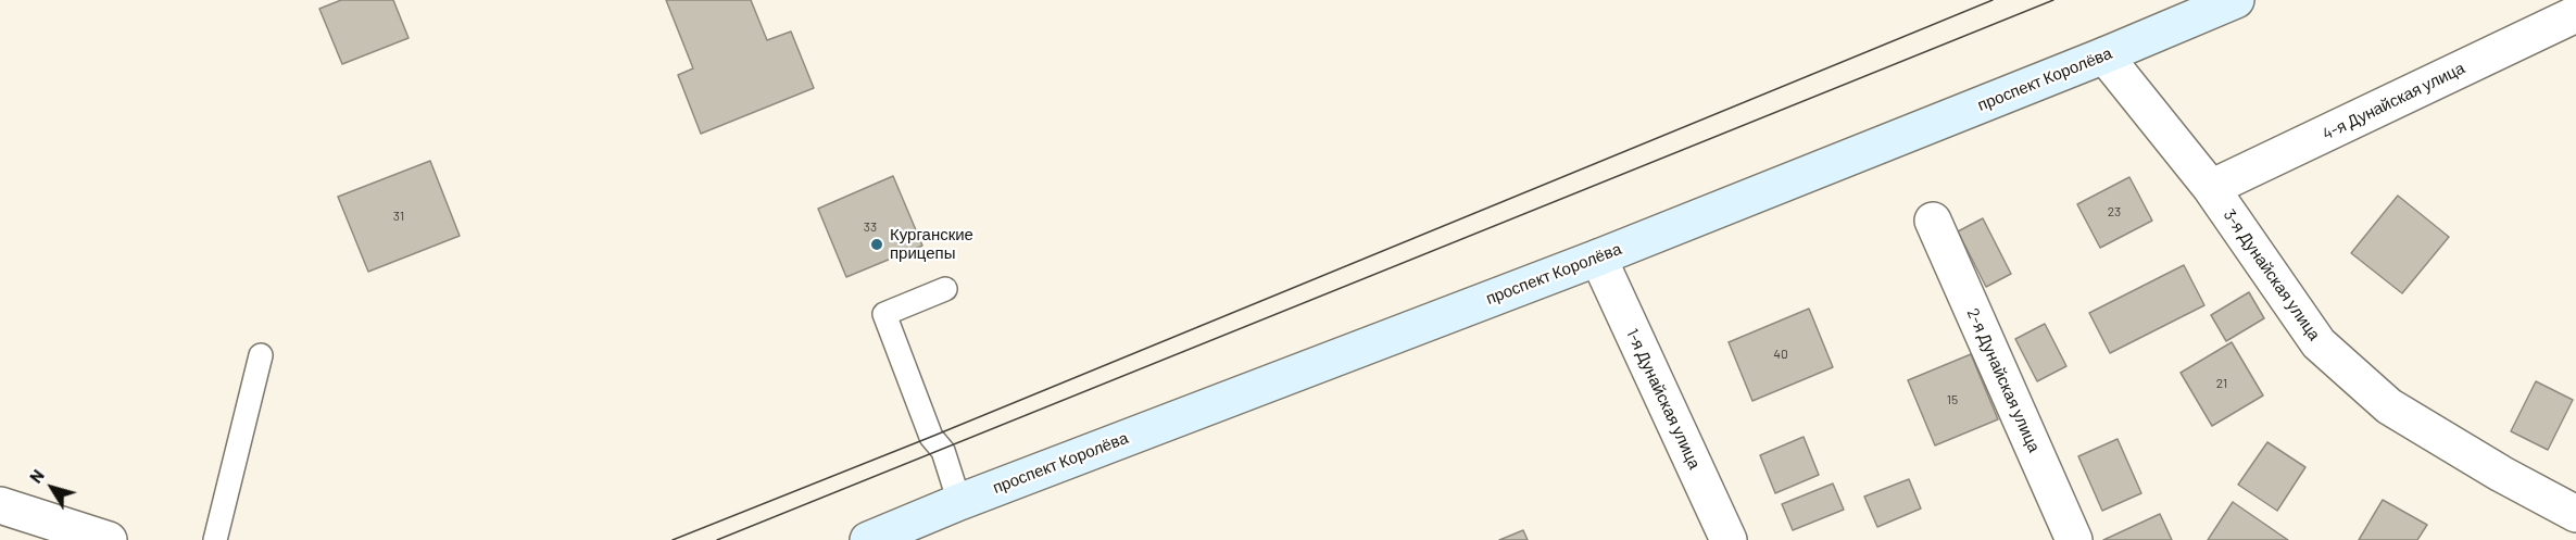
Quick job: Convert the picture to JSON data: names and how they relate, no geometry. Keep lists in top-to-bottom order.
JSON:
{
  "streets": {
    "main road": ["проспект Королёва"],
    "street": [
      "4-я Дунайская улица",
      "3-я Дунайская улица",
      "2-я Дунайская улица",
      "1-я Дунайская улица"
    ]
  },
  "crossings": [
    ["проспект Королёва", "3-я Дунайская улица"],
    ["проспект Королёва", "1-я Дунайская улица"],
    ["4-я Дунайская улица", "3-я Дунайская улица"]
  ],
  "places": ["Курганские прицепы"],
  "house_numbers": [
    "23",
    "31",
    "33",
    "40",
    "21",
    "15"
  ],
  "north": "top left"
}
